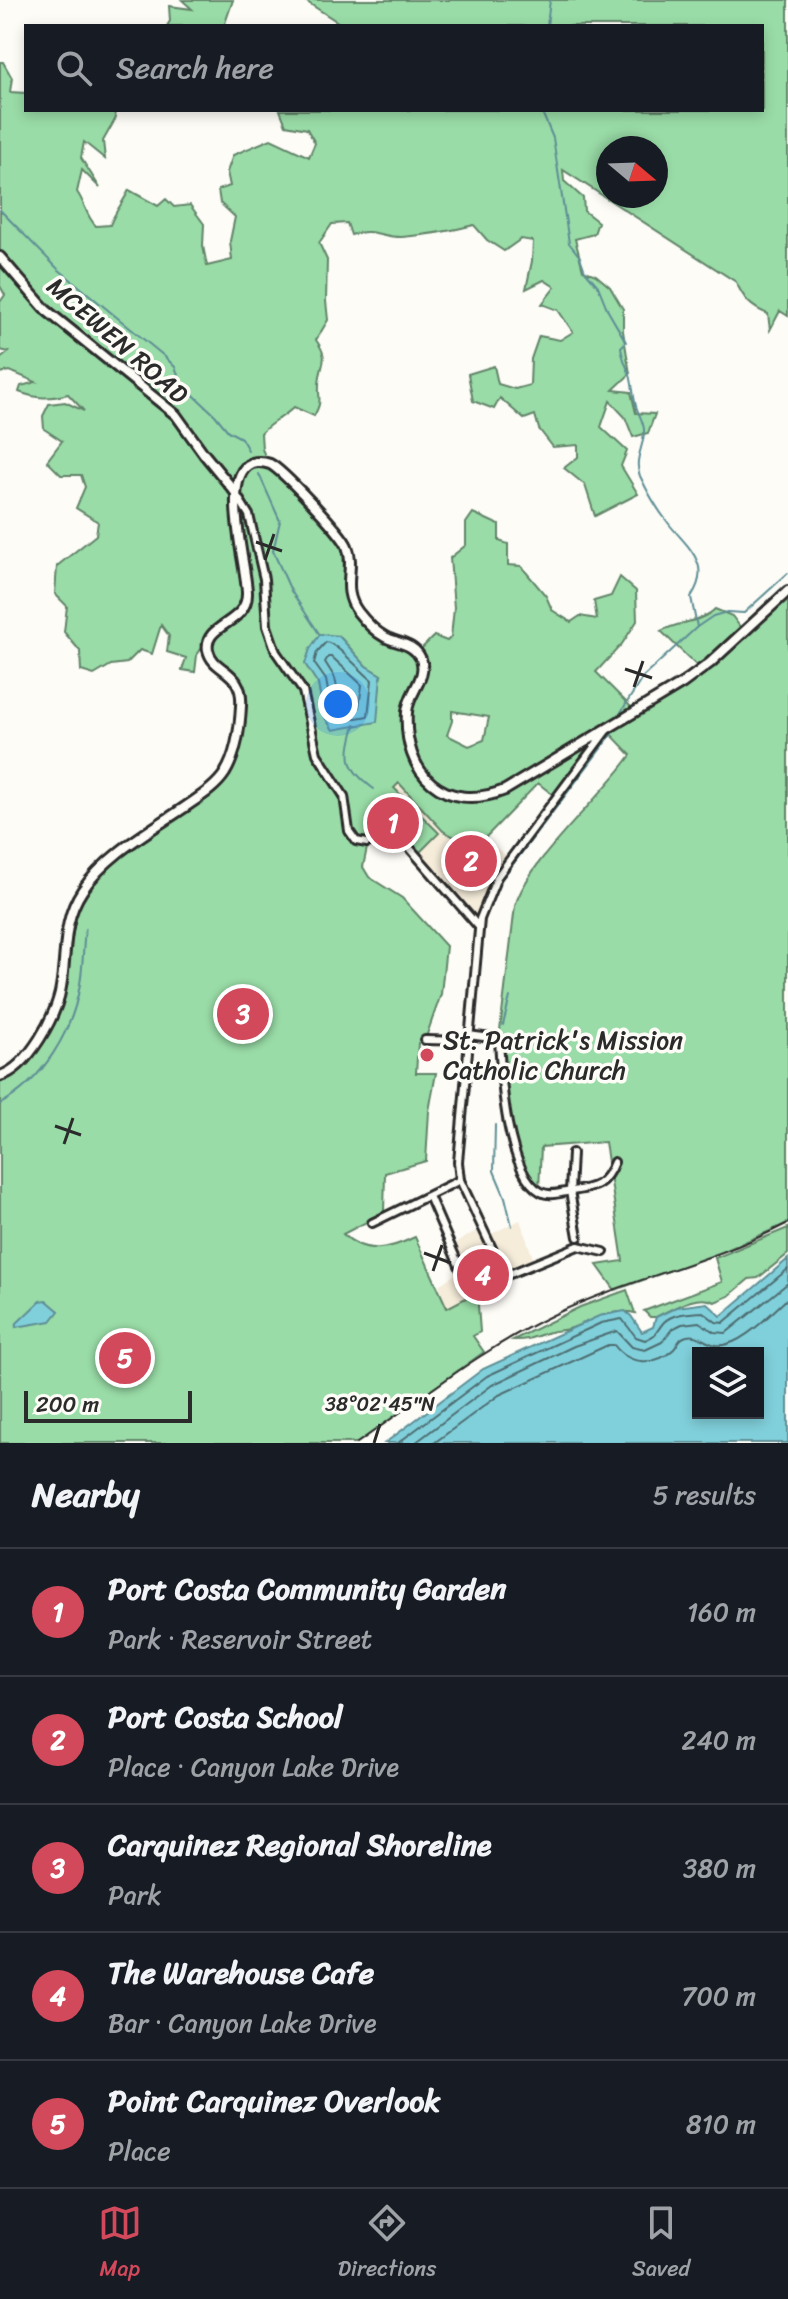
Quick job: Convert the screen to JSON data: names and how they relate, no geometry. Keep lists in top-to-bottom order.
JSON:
{
  "streets": {
    "street": ["MCEWEN ROAD"]
  },
  "places": ["St. Patrick's Mission Catholic Church"],
  "scale_bar": "200 m",
  "north": "right",
  "page": {
    "search": "Search here",
    "pins": [
      "1",
      "2",
      "3",
      "4",
      "5"
    ],
    "scale": "200 m",
    "heading": ["Nearby", "5 results"],
    "list": [
      {
        "mark": "1",
        "name": "Port Costa Community Garden",
        "note": "Park · Reservoir Street",
        "value": "160 m"
      },
      {
        "mark": "2",
        "name": "Port Costa School",
        "note": "Place · Canyon Lake Drive",
        "value": "240 m"
      },
      {
        "mark": "3",
        "name": "Carquinez Regional Shoreline",
        "note": "Park",
        "value": "380 m"
      },
      {
        "mark": "4",
        "name": "The Warehouse Cafe",
        "note": "Bar · Canyon Lake Drive",
        "value": "700 m"
      },
      {
        "mark": "5",
        "name": "Point Carquinez Overlook",
        "note": "Place",
        "value": "810 m"
      }
    ],
    "nav": ["Map", "Directions", "Saved"]
  },
  "coordinates": ["38°02'45\"N"]
}
